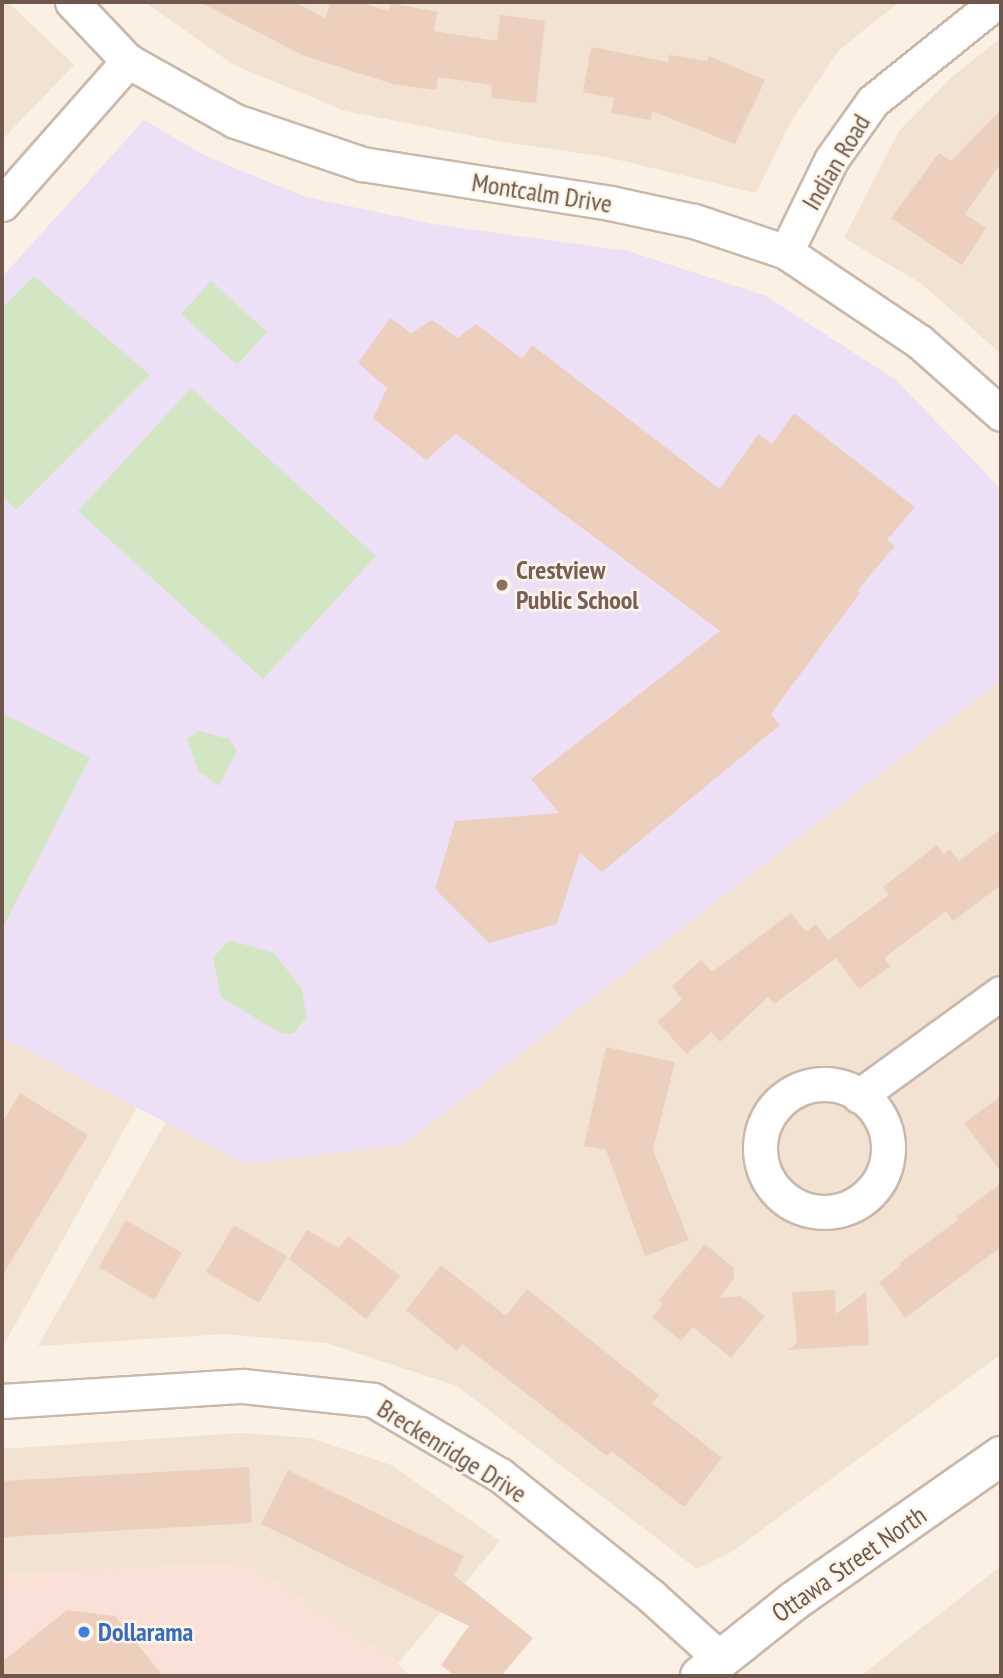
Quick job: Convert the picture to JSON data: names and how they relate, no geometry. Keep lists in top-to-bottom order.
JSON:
{
  "streets": {
    "main road": ["Ottawa Street North"],
    "street": ["Indian Road", "Montcalm Drive", "Breckenridge Drive"]
  },
  "crossings": [
    ["Indian Road", "Montcalm Drive"],
    ["Breckenridge Drive", "Ottawa Street North"]
  ],
  "places": ["Crestview Public School", "Dollarama"]
}
